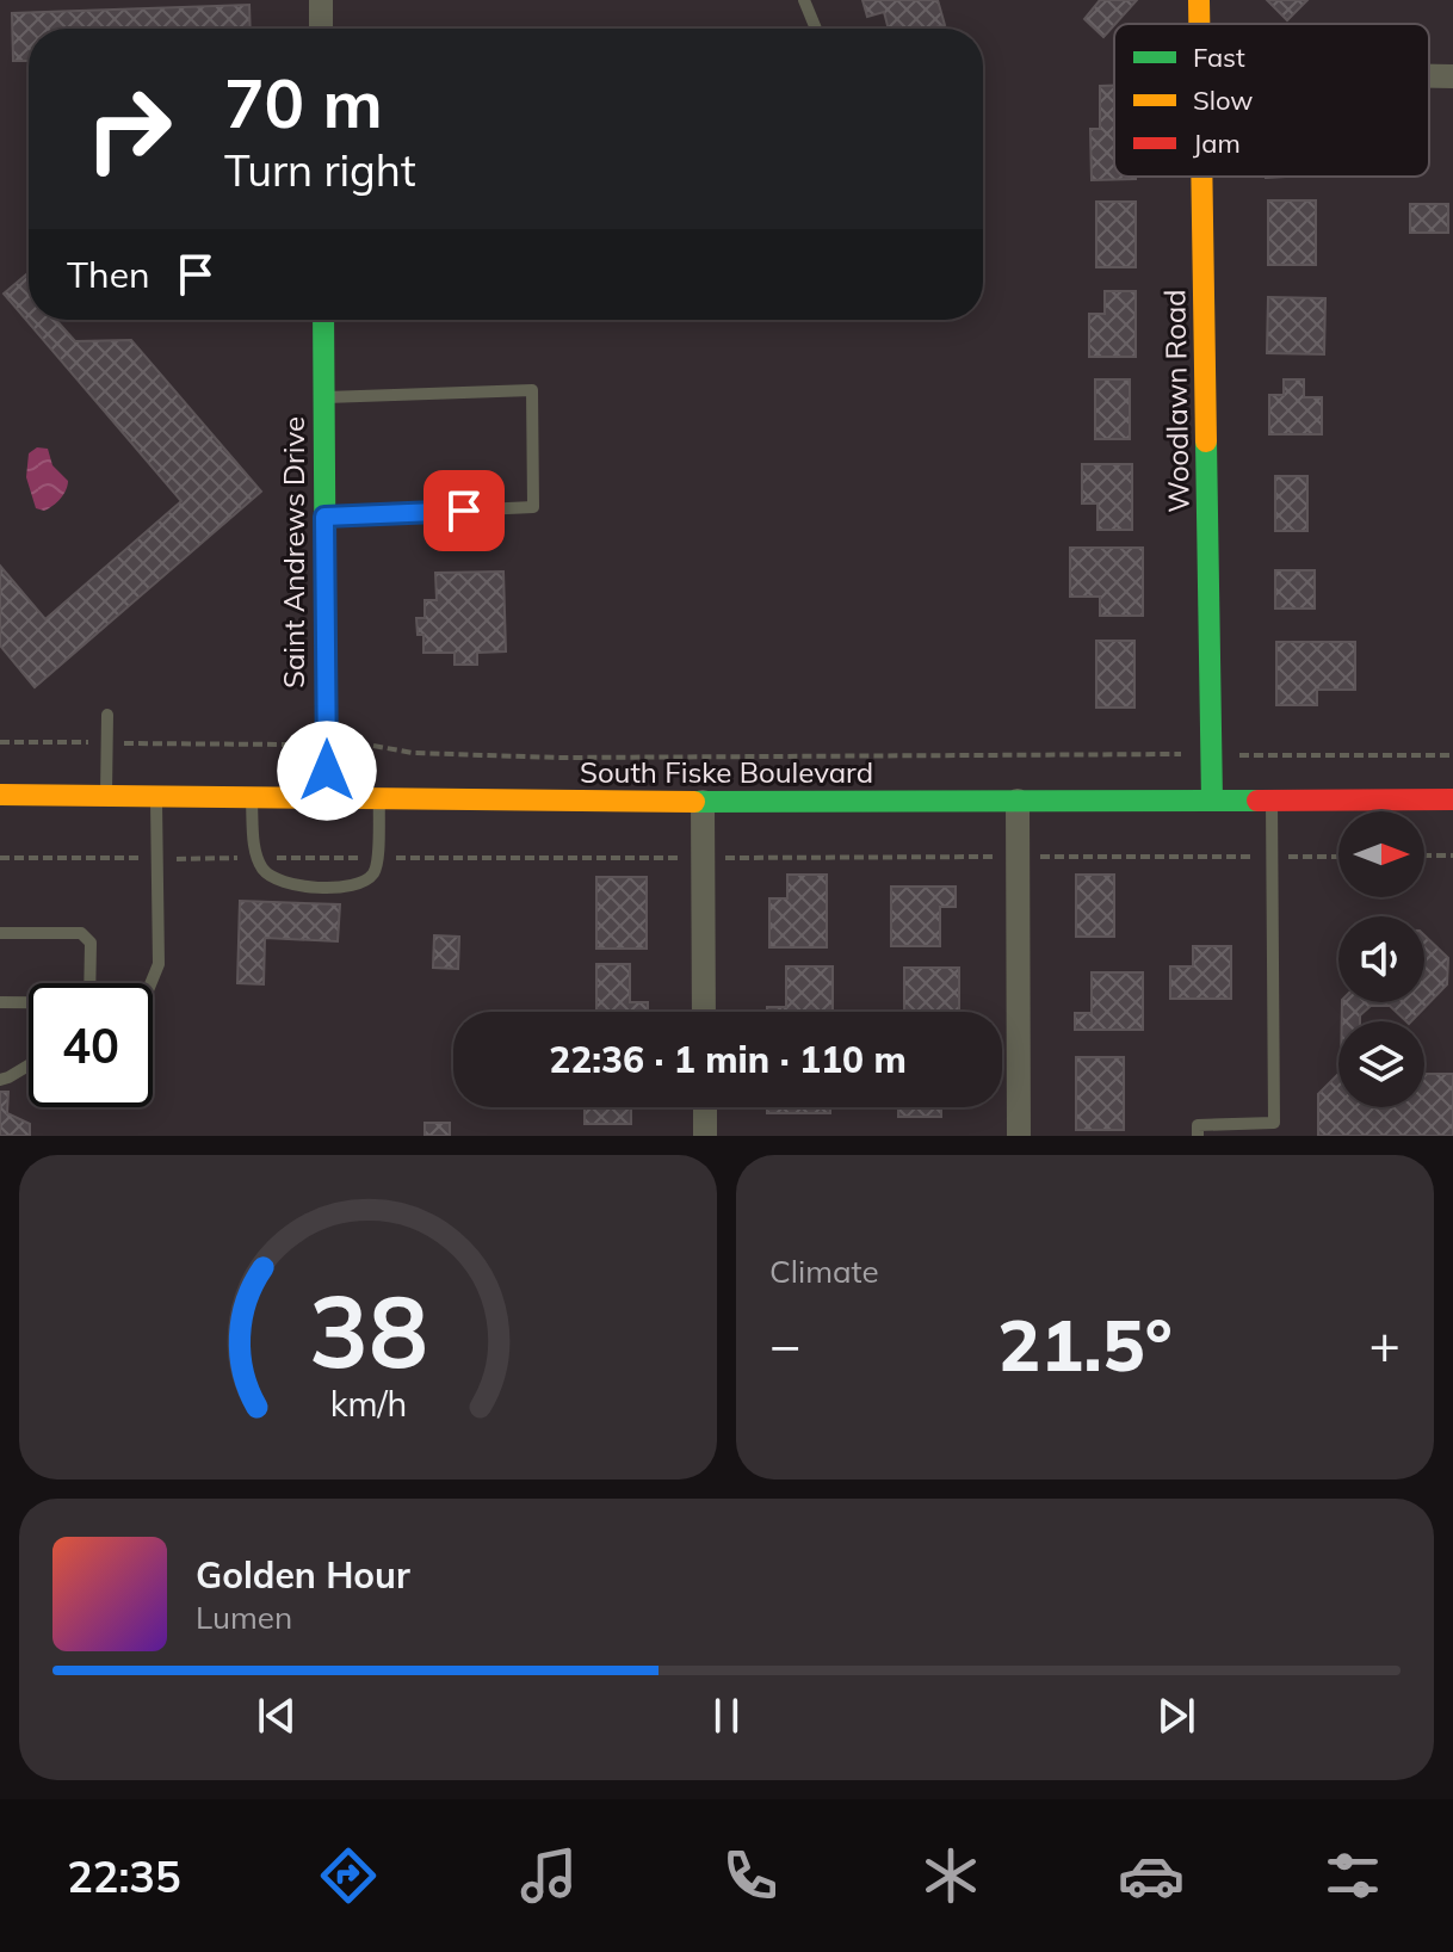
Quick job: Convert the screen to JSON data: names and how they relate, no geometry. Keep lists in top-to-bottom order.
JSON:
{
  "streets": {
    "main road": ["Woodlawn Road", "Saint Andrews Drive", "South Fiske Boulevard"]
  },
  "crossings": [
    ["Woodlawn Road", "South Fiske Boulevard"],
    ["Saint Andrews Drive", "South Fiske Boulevard"]
  ],
  "legend": ["Fast", "Slow", "Jam"],
  "north": "right",
  "page": {
    "turn": ["70 m", "Turn right"],
    "then": "Then",
    "limit": "40",
    "trip": "22:36 · 1 min · 110 m",
    "tile": "Climate",
    "heat": ["−", "21.5°", "+"],
    "song": ["Golden Hour", "Lumen"],
    "tabs": "22:35",
    "gauge": ["38", "km/h"]
  }
}
